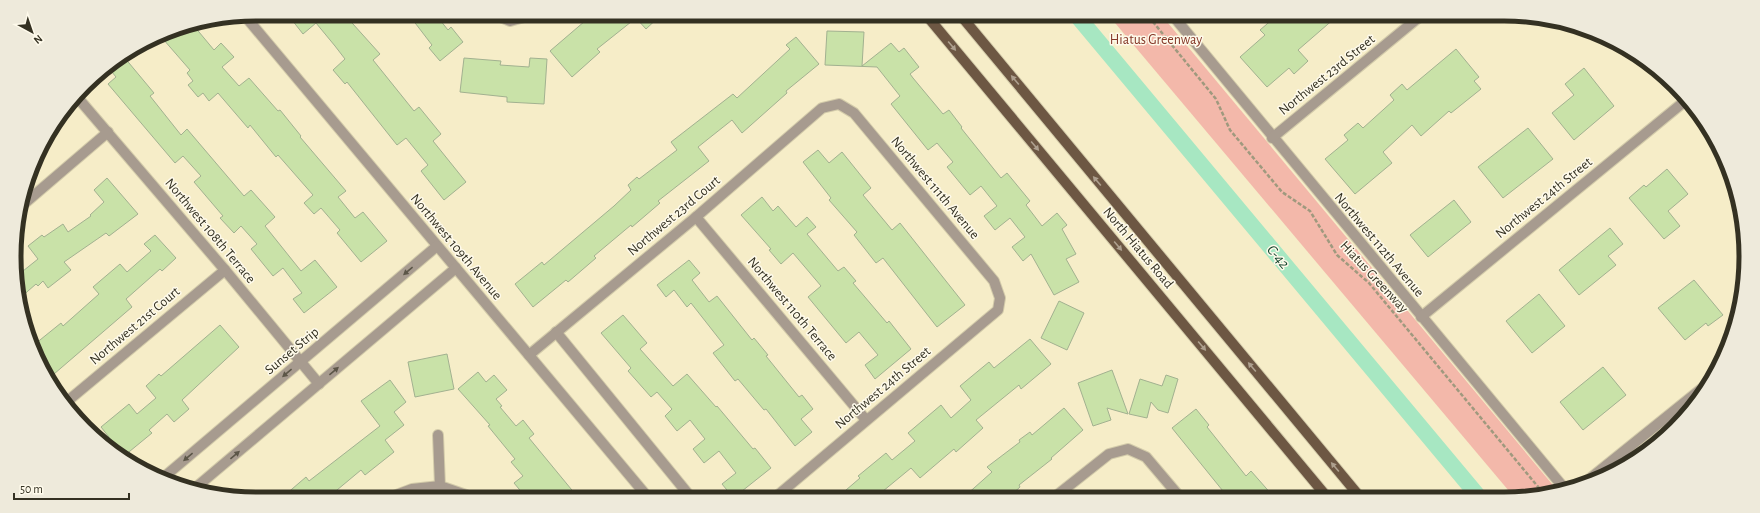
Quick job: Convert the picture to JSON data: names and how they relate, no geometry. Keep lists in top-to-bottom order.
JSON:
{
  "streets": {
    "main road": ["North Hiatus Road"],
    "street": [
      "Northwest 23rd Street",
      "Northwest 111th Avenue",
      "Northwest 24th Street",
      "Northwest 23rd Court",
      "Northwest 108th Terrace",
      "Northwest 112th Avenue",
      "Northwest 109th Avenue",
      "Northwest 110th Terrace",
      "Northwest 21st Court",
      "Sunset Strip"
    ],
    "path": ["Hiatus Greenway"]
  },
  "crossings": [
    ["Northwest 23rd Street", "Northwest 112th Avenue"],
    ["Northwest 111th Avenue", "Northwest 24th Street"],
    ["Northwest 111th Avenue", "Northwest 23rd Court"],
    ["Northwest 24th Street", "Northwest 112th Avenue"],
    ["Northwest 24th Street", "Northwest 110th Terrace"],
    ["Northwest 23rd Court", "Northwest 109th Avenue"],
    ["Northwest 23rd Court", "Northwest 110th Terrace"],
    ["Northwest 108th Terrace", "Northwest 21st Court"],
    ["Northwest 108th Terrace", "Sunset Strip"],
    ["Northwest 109th Avenue", "Sunset Strip"]
  ],
  "water": ["C-42"],
  "parks": ["Hiatus Greenway"],
  "scale_bar": "50 m",
  "north": "bottom right"
}
